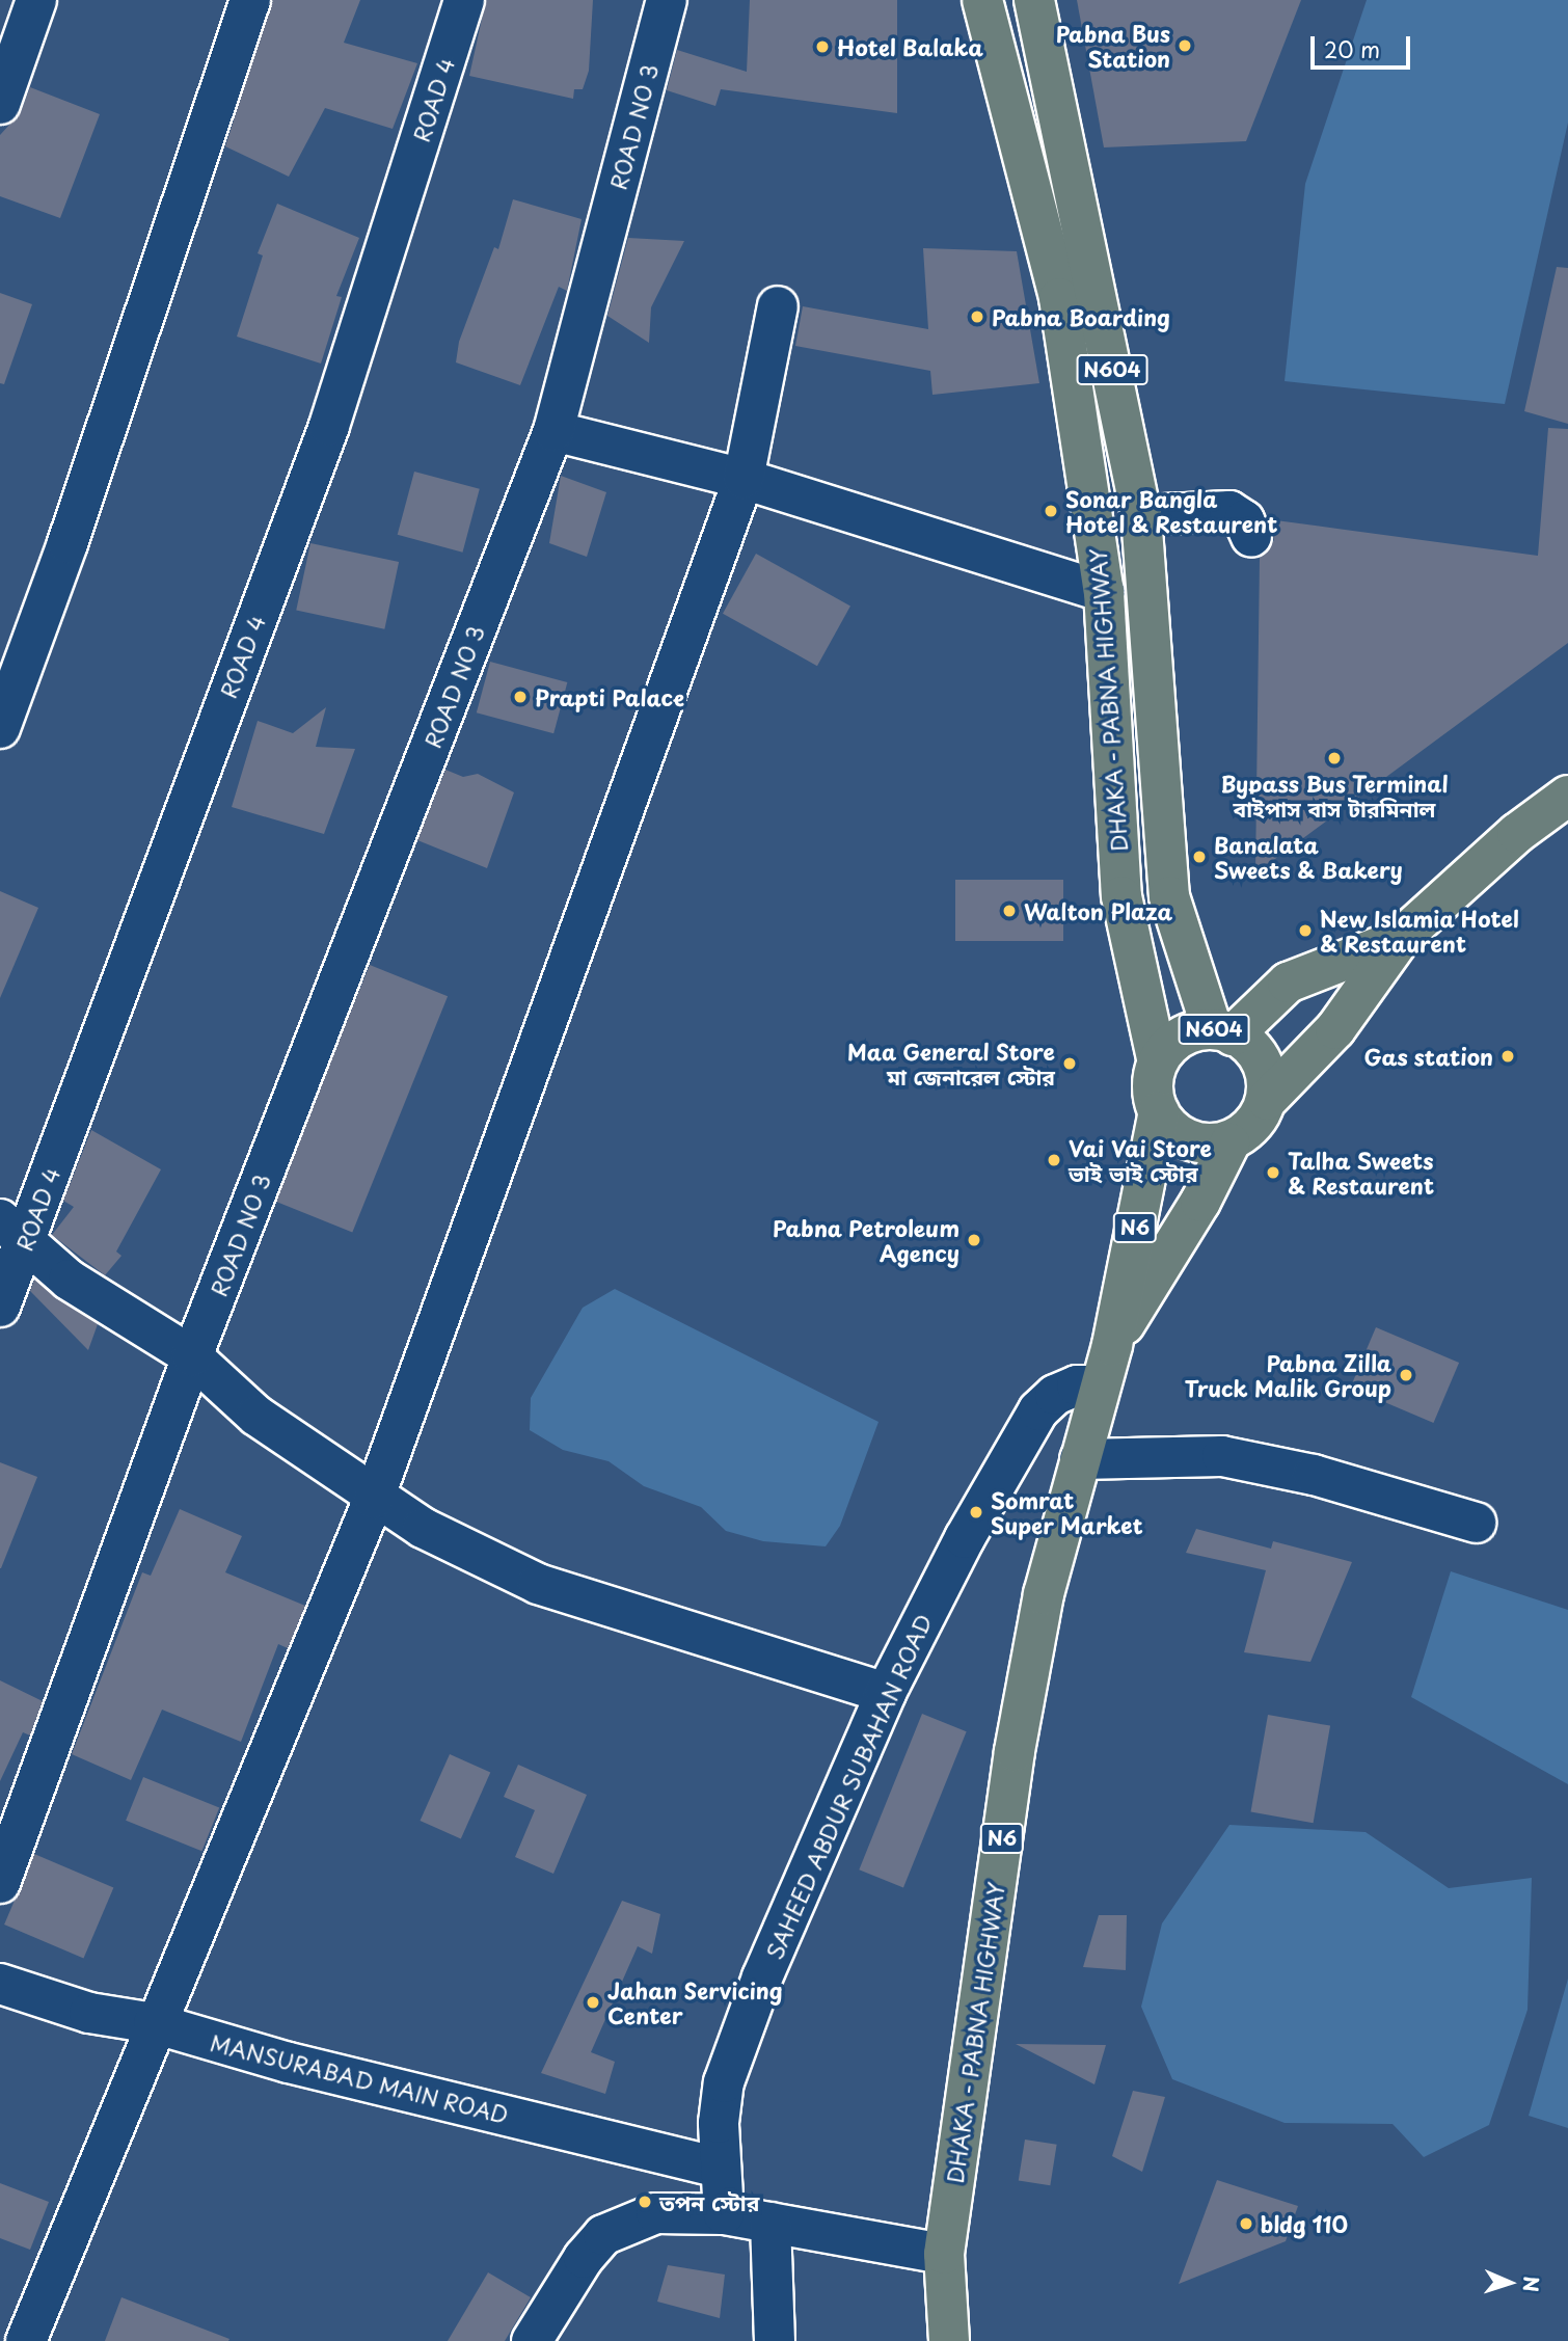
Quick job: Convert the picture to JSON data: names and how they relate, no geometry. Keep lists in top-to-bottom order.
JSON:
{
  "streets": {
    "highway": ["N604", "DHAKA - PABNA HIGHWAY", "N6"],
    "street": [
      "ROAD 4",
      "ROAD NO 3",
      "SAHEED ABDUR SUBAHAN ROAD",
      "MANSURABAD MAIN ROAD"
    ]
  },
  "crossings": [
    ["N604", "DHAKA - PABNA HIGHWAY"],
    ["DHAKA - PABNA HIGHWAY", "SAHEED ABDUR SUBAHAN ROAD"],
    ["SAHEED ABDUR SUBAHAN ROAD", "MANSURABAD MAIN ROAD"]
  ],
  "places": [
    "Pabna Bus Station",
    "Hotel Balaka",
    "Pabna Boarding",
    "Sonar Bangla Hotel & Restaurent",
    "Prapti Palace",
    "Bypass Bus Terminal বাইপাস বাস টারমিনাল",
    "Banalata Sweets & Bakery",
    "Walton Plaza",
    "New Islamia Hotel & Restaurent",
    "Gas station",
    "Maa General Store মা জেনারেল স্টোর",
    "Vai Vai Store ভাই ভাই স্টোর",
    "Talha Sweets & Restaurent",
    "Pabna Petroleum Agency",
    "Pabna Zilla Truck Malik Group",
    "Somrat Super Market",
    "Jahan Servicing Center",
    "তপন স্টোর",
    "bldg 110"
  ],
  "scale_bar": "20 m",
  "north": "right"
}
